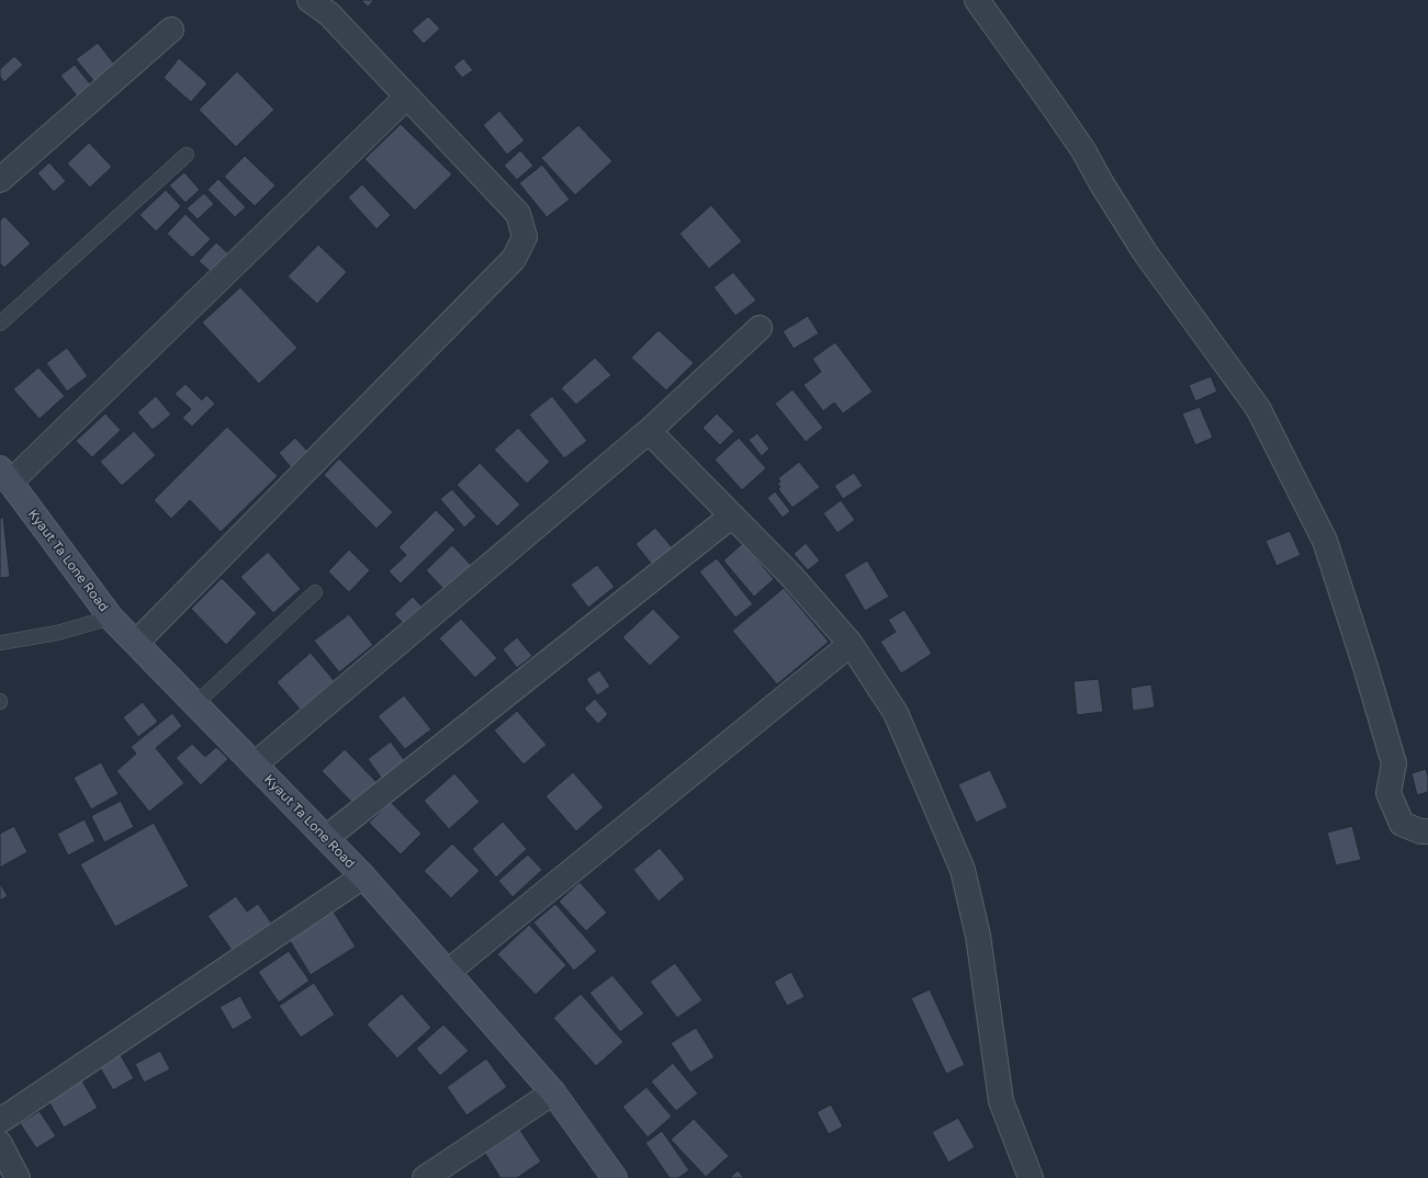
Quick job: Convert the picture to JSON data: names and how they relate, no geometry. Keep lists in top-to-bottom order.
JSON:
{
  "streets": {
    "main road": ["Kyaut Ta Lone Road"]
  }
}
